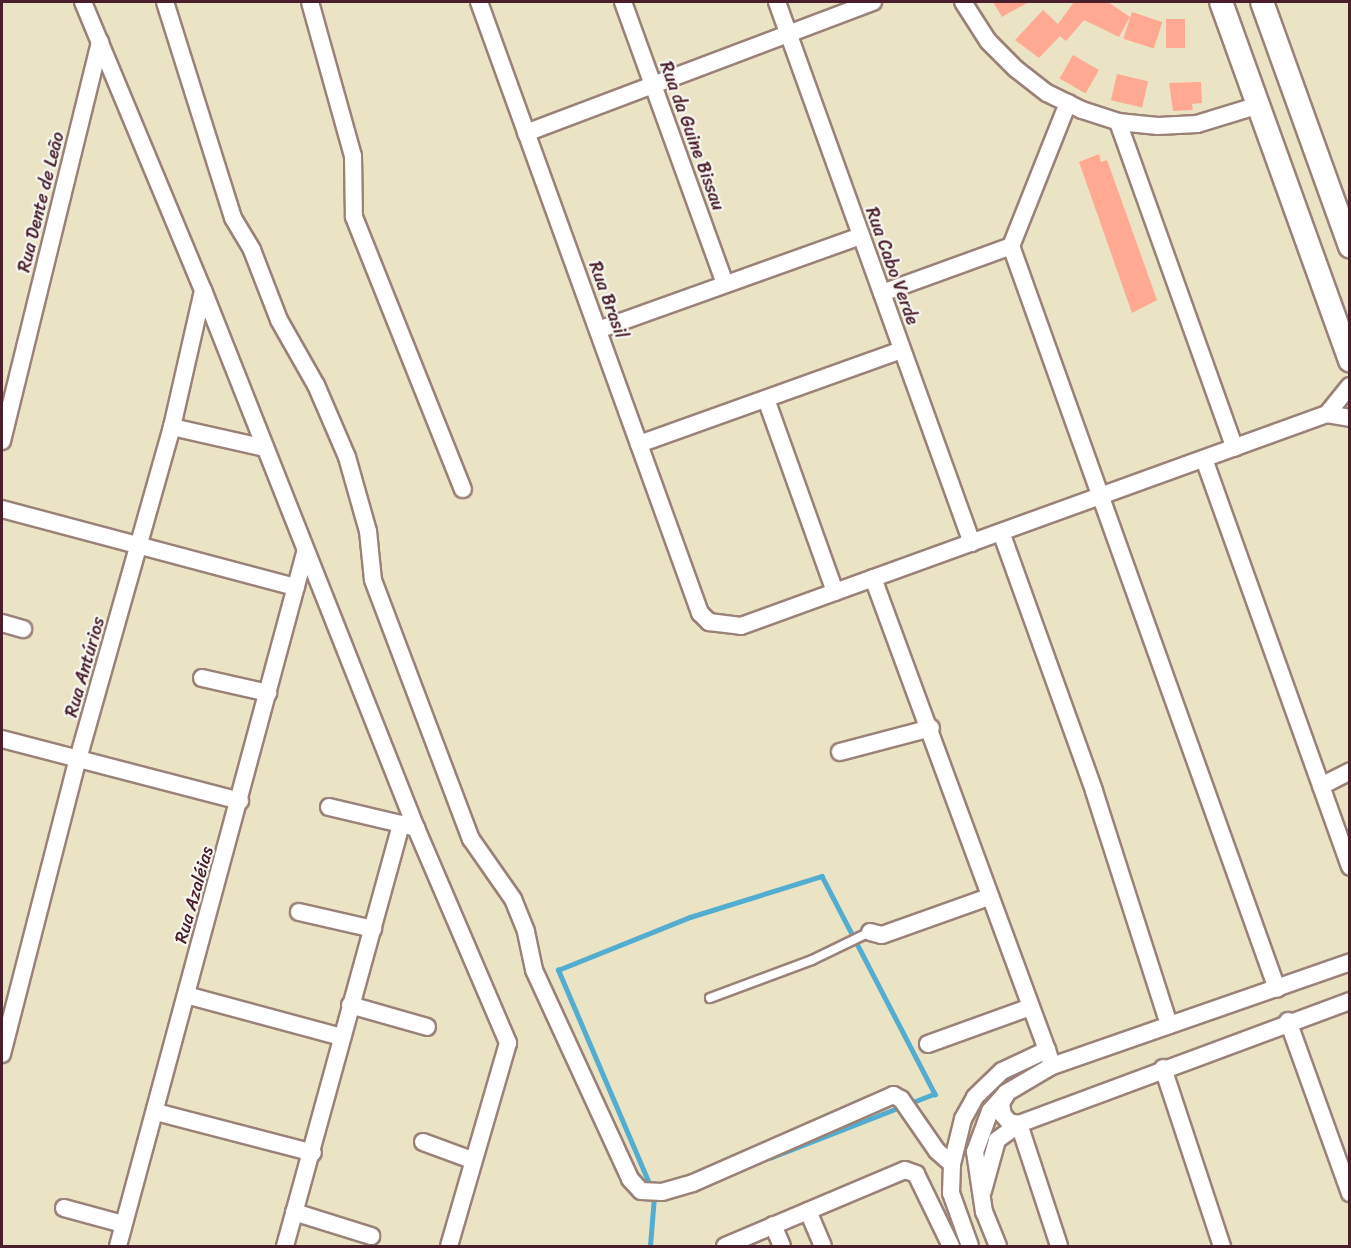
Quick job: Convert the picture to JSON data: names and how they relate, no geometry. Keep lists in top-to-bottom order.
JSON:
{
  "streets": {
    "street": [
      "Rua da Guine Bissau",
      "Rua Dente de Leão",
      "Rua Cabo Verde",
      "Rua Brasil",
      "Rua Antúrios",
      "Rua Azaléias"
    ]
  }
}
